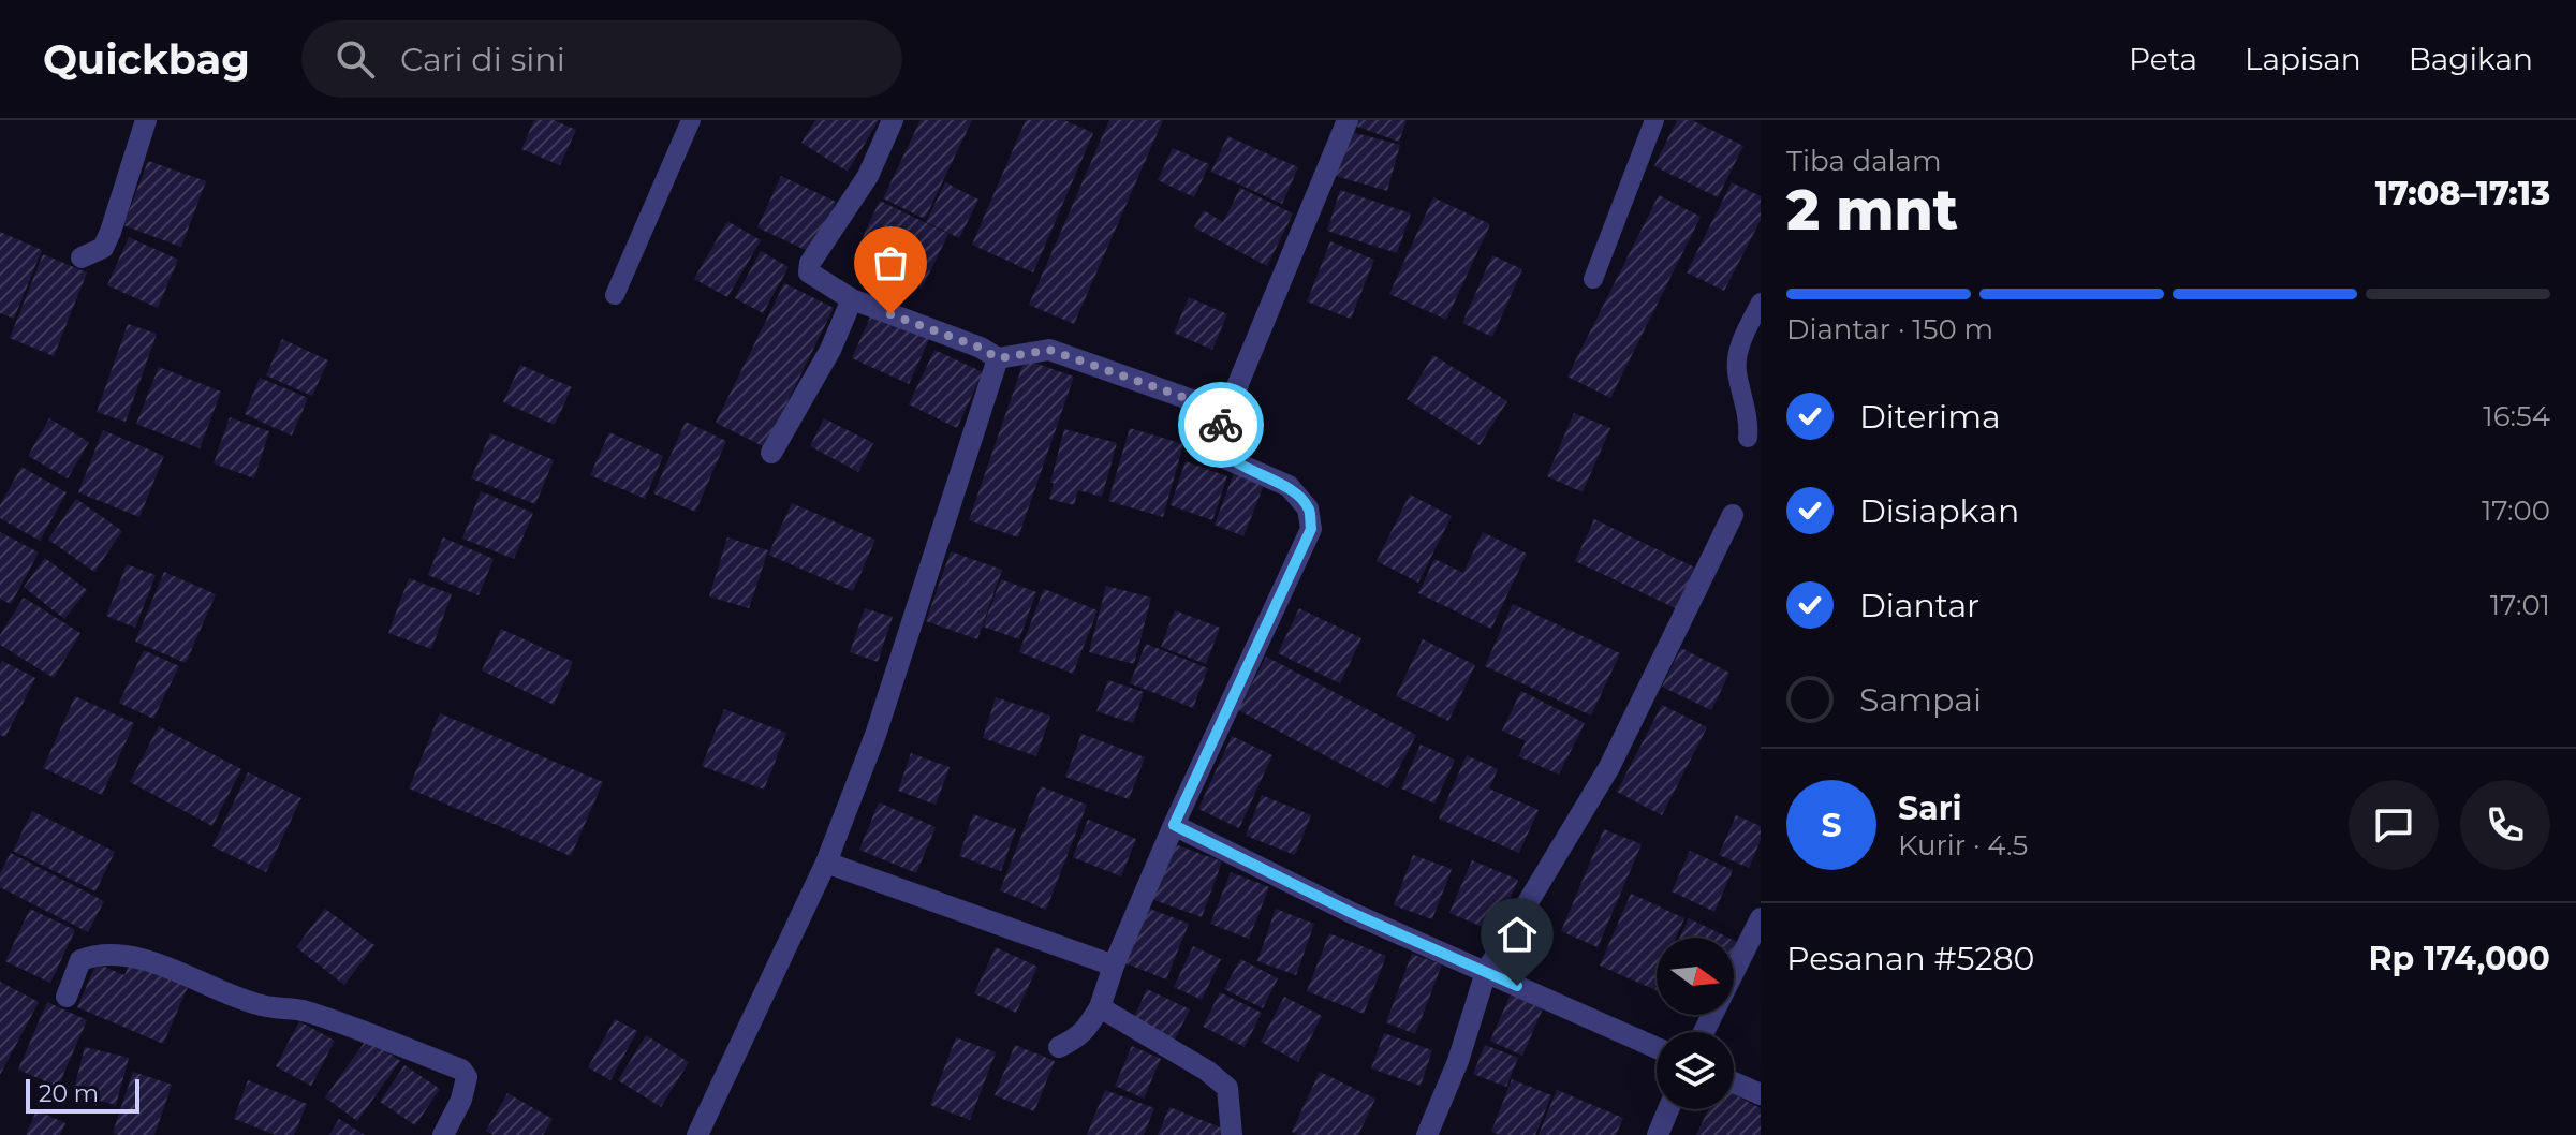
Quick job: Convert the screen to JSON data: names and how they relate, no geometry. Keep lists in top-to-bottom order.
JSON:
{
  "scale_bar": "20 m",
  "north": "right",
  "page": {
    "header": "Quickbag",
    "search": "Cari di sini",
    "nav": ["Peta", "Lapisan", "Bagikan"],
    "heading": ["2 mnt", "Tiba dalam", "17:08–17:13"],
    "panel": [
      "Sari",
      "Kurir · 4.5",
      "Pesanan #5280",
      "Rp 174,000"
    ],
    "bar": "Diantar · 150 m",
    "list": [
      ["Diterima", "16:54"],
      ["Disiapkan", "17:00"],
      ["Diantar", "17:01"],
      "Sampai"
    ],
    "round": "S",
    "scale": "20 m"
  }
}
